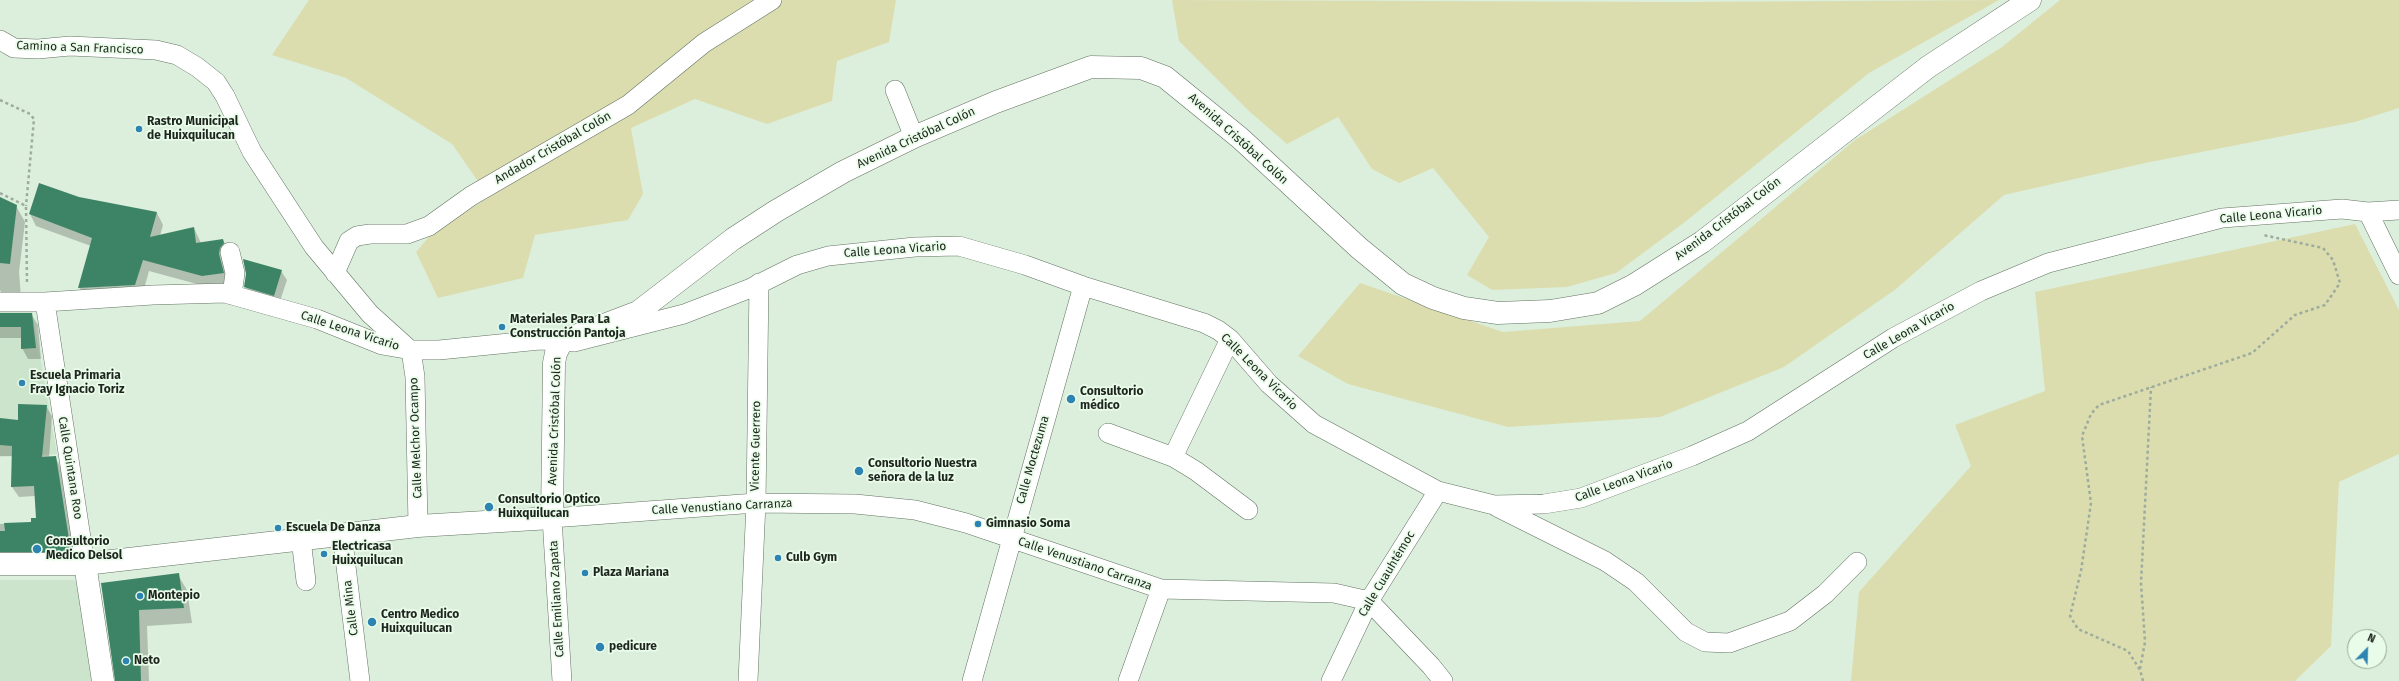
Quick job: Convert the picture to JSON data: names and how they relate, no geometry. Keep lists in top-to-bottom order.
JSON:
{
  "streets": {
    "main road": ["Avenida Cristóbal Colón", "Calle Quintana Roo"],
    "street": [
      "Camino a San Francisco",
      "Andador Cristóbal Colón",
      "Calle Leona Vicario",
      "Calle Melchor Ocampo",
      "Vicente Guerrero",
      "Calle Moctezuma",
      "Calle Venustiano Carranza",
      "Calle Cuauhtémoc",
      "Calle Emiliano Zapata",
      "Calle Mina"
    ]
  },
  "crossings": [
    ["Camino a San Francisco", "Andador Cristóbal Colón"],
    ["Avenida Cristóbal Colón", "Calle Leona Vicario"],
    ["Avenida Cristóbal Colón", "Calle Venustiano Carranza"],
    ["Avenida Cristóbal Colón", "Calle Emiliano Zapata"],
    ["Calle Leona Vicario", "Calle Melchor Ocampo"],
    ["Calle Leona Vicario", "Vicente Guerrero"],
    ["Calle Leona Vicario", "Calle Moctezuma"],
    ["Calle Leona Vicario", "Calle Quintana Roo"],
    ["Calle Leona Vicario", "Calle Cuauhtémoc"],
    ["Vicente Guerrero", "Calle Venustiano Carranza"],
    ["Calle Moctezuma", "Calle Venustiano Carranza"],
    ["Calle Venustiano Carranza", "Calle Cuauhtémoc"],
    ["Calle Venustiano Carranza", "Calle Emiliano Zapata"]
  ],
  "places": [
    "Rastro Municipal de Huixquilucan",
    "Materiales Para La Construcción Pantoja",
    "Escuela Primaria Fray Ignacio Toriz",
    "Consultorio médico",
    "Consultorio Nuestra señora de la luz",
    "Consultorio Optico Huixquilucan",
    "Gimnasio Soma",
    "Escuela De Danza",
    "Consultorio Medico Delsol",
    "Electricasa Huixquilucan",
    "Culb Gym",
    "Plaza Mariana",
    "Montepio",
    "Centro Medico Huixquilucan",
    "pedicure",
    "Neto"
  ],
  "north": "top right"
}
